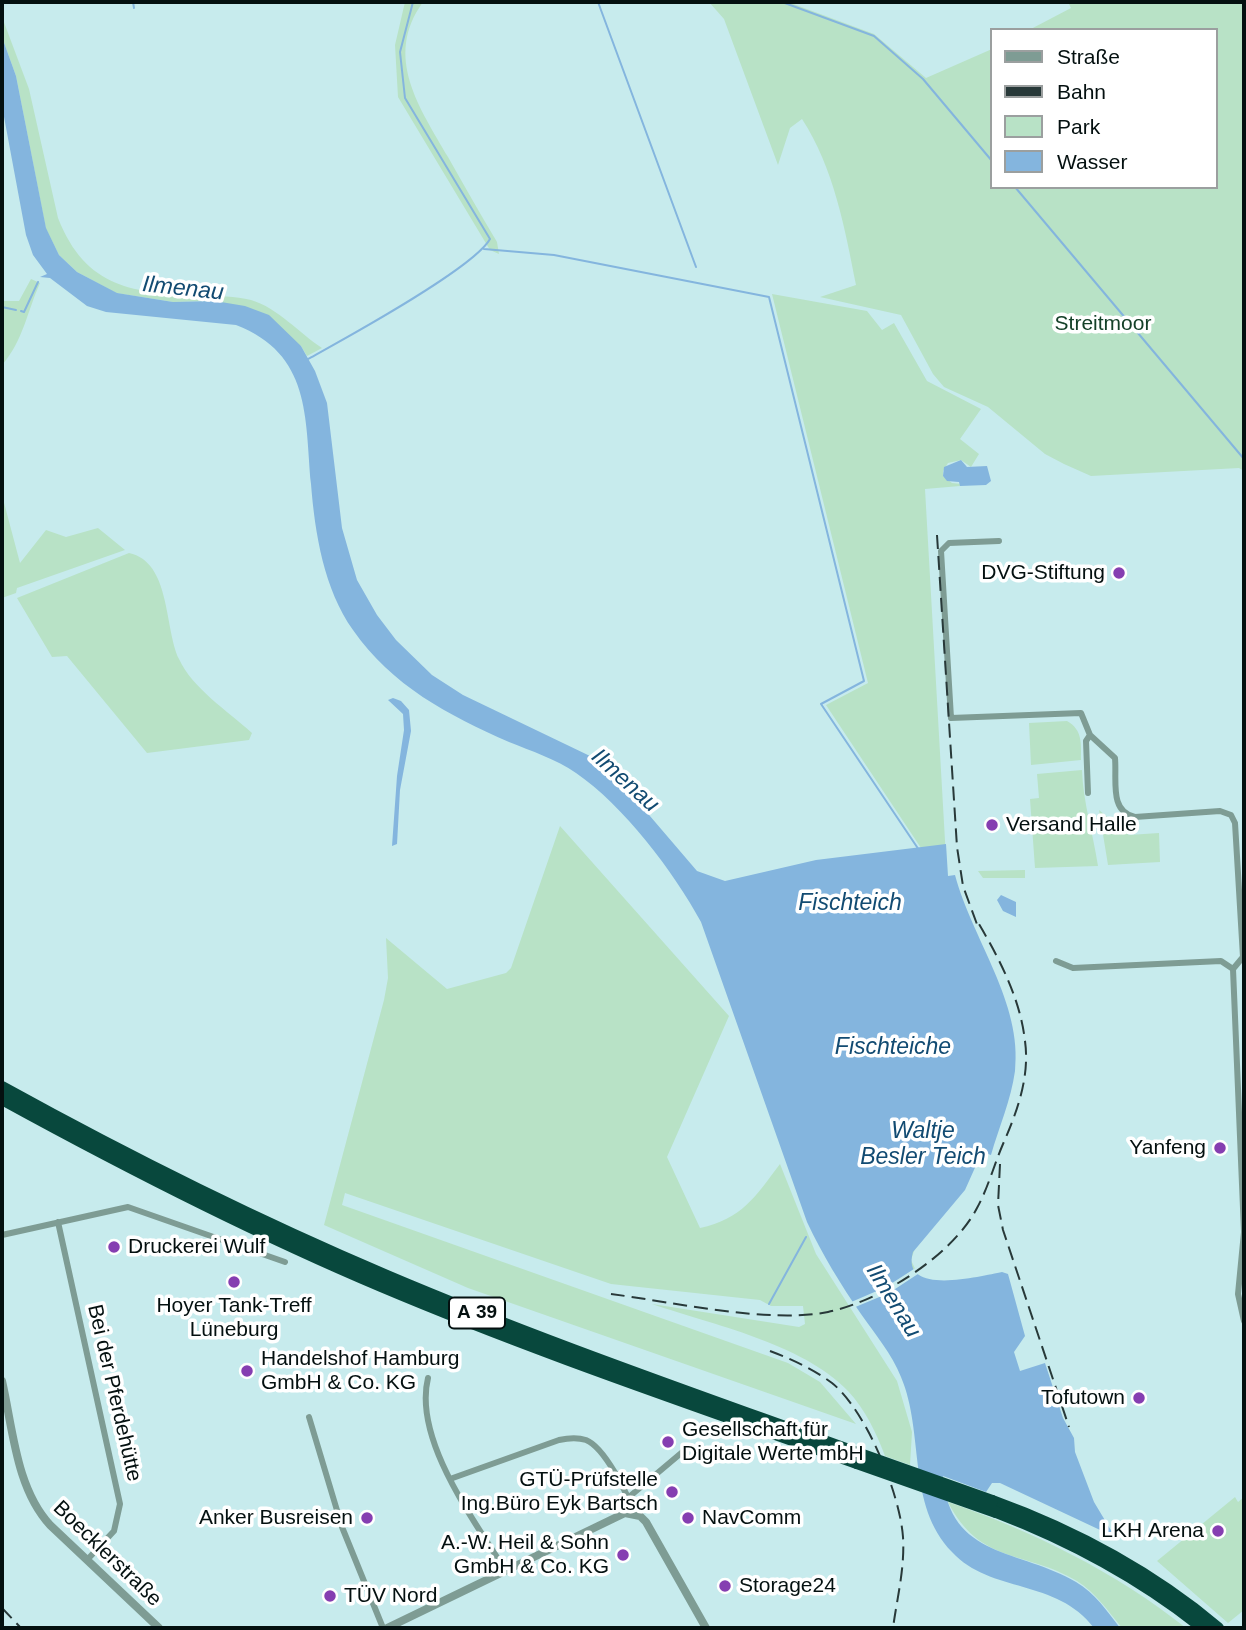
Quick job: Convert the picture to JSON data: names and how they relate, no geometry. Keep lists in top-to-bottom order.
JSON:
{
  "streets": {
    "highway": ["A 39"],
    "street": ["Bei der Pferdehütte", "Boecklerstraße"]
  },
  "crossings": [
    ["Bei der Pferdehütte", "Boecklerstraße"]
  ],
  "water": [
    "Ilmenau",
    "Fischteich",
    "Fischteiche",
    "Waltje Besler Teich"
  ],
  "parks": ["Streitmoor"],
  "places": [
    "DVG-Stiftung",
    "Versand Halle",
    "Yanfeng",
    "Druckerei Wulf",
    "Hoyer Tank-Treff Lüneburg",
    "Handelshof Hamburg GmbH & Co. KG",
    "Tofutown",
    "Gesellschaft für Digitale Werte mbH",
    "GTÜ-Prüfstelle Ing.Büro Eyk Bartsch",
    "Anker Busreisen",
    "NavComm",
    "LKH Arena",
    "A.-W. Heil & Sohn GmbH & Co. KG",
    "Storage24",
    "TÜV Nord"
  ],
  "legend": [
    "Straße",
    "Bahn",
    "Park",
    "Wasser"
  ]
}
